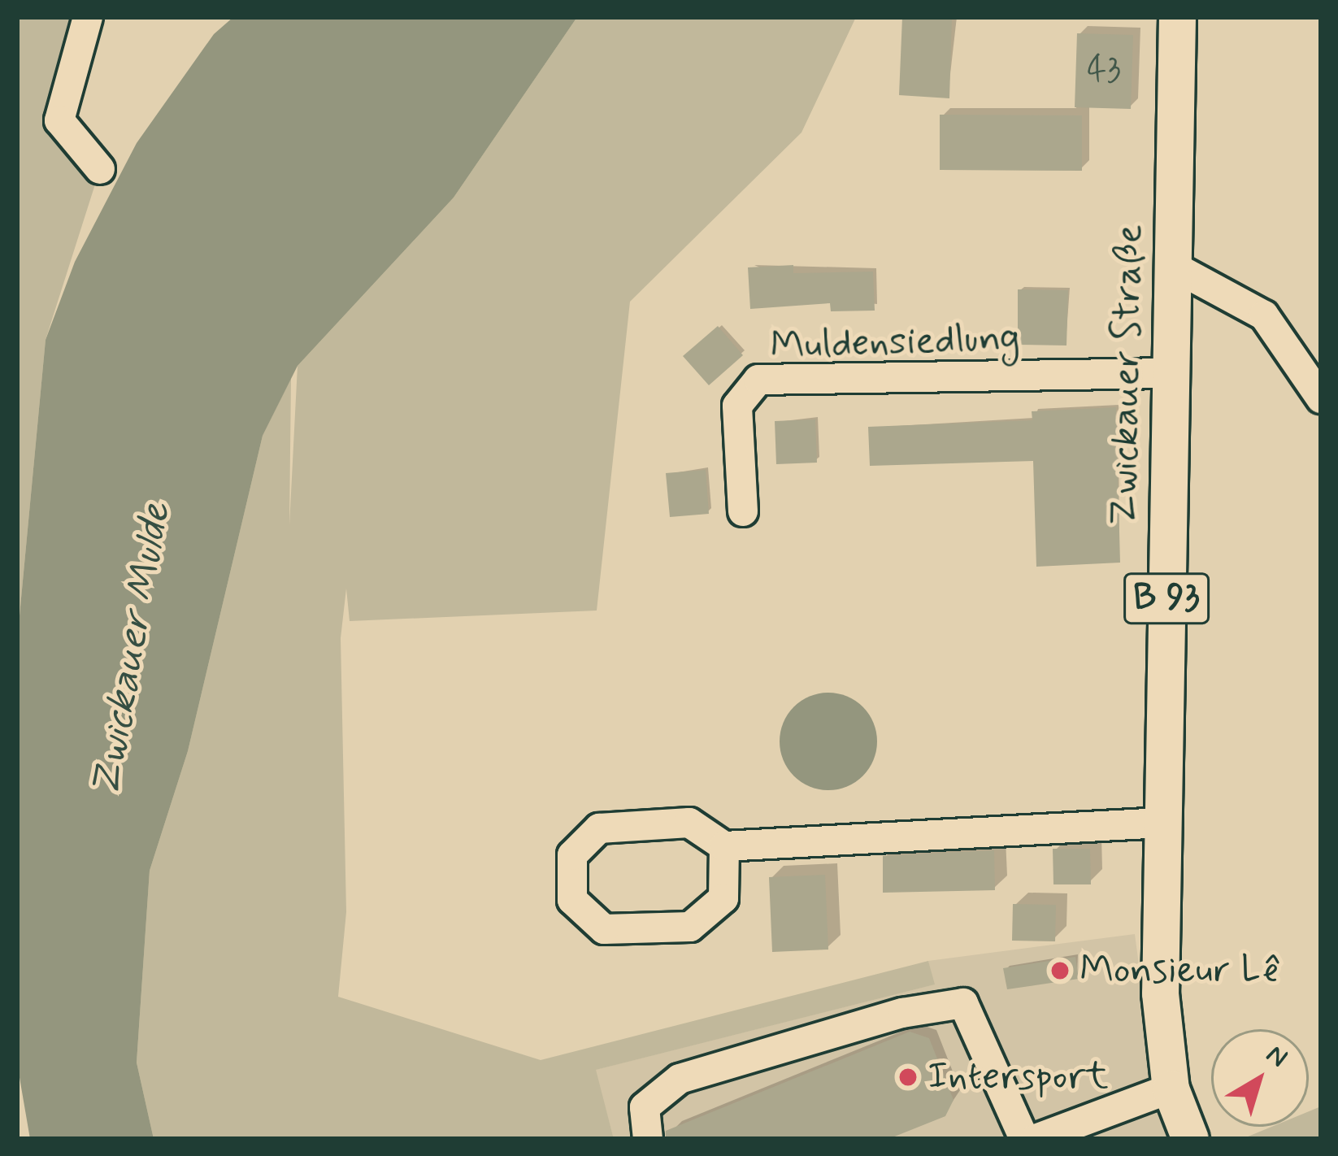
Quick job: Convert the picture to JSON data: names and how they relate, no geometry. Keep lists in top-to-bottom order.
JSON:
{
  "streets": {
    "main road": ["Zwickauer Straße", "B 93"],
    "street": ["Muldensiedlung"]
  },
  "crossings": [
    ["Muldensiedlung", "Zwickauer Straße"]
  ],
  "water": ["Zwickauer Mulde"],
  "places": ["Monsieur Lê", "Intersport"],
  "house_numbers": ["43"],
  "north": "top right"
}
